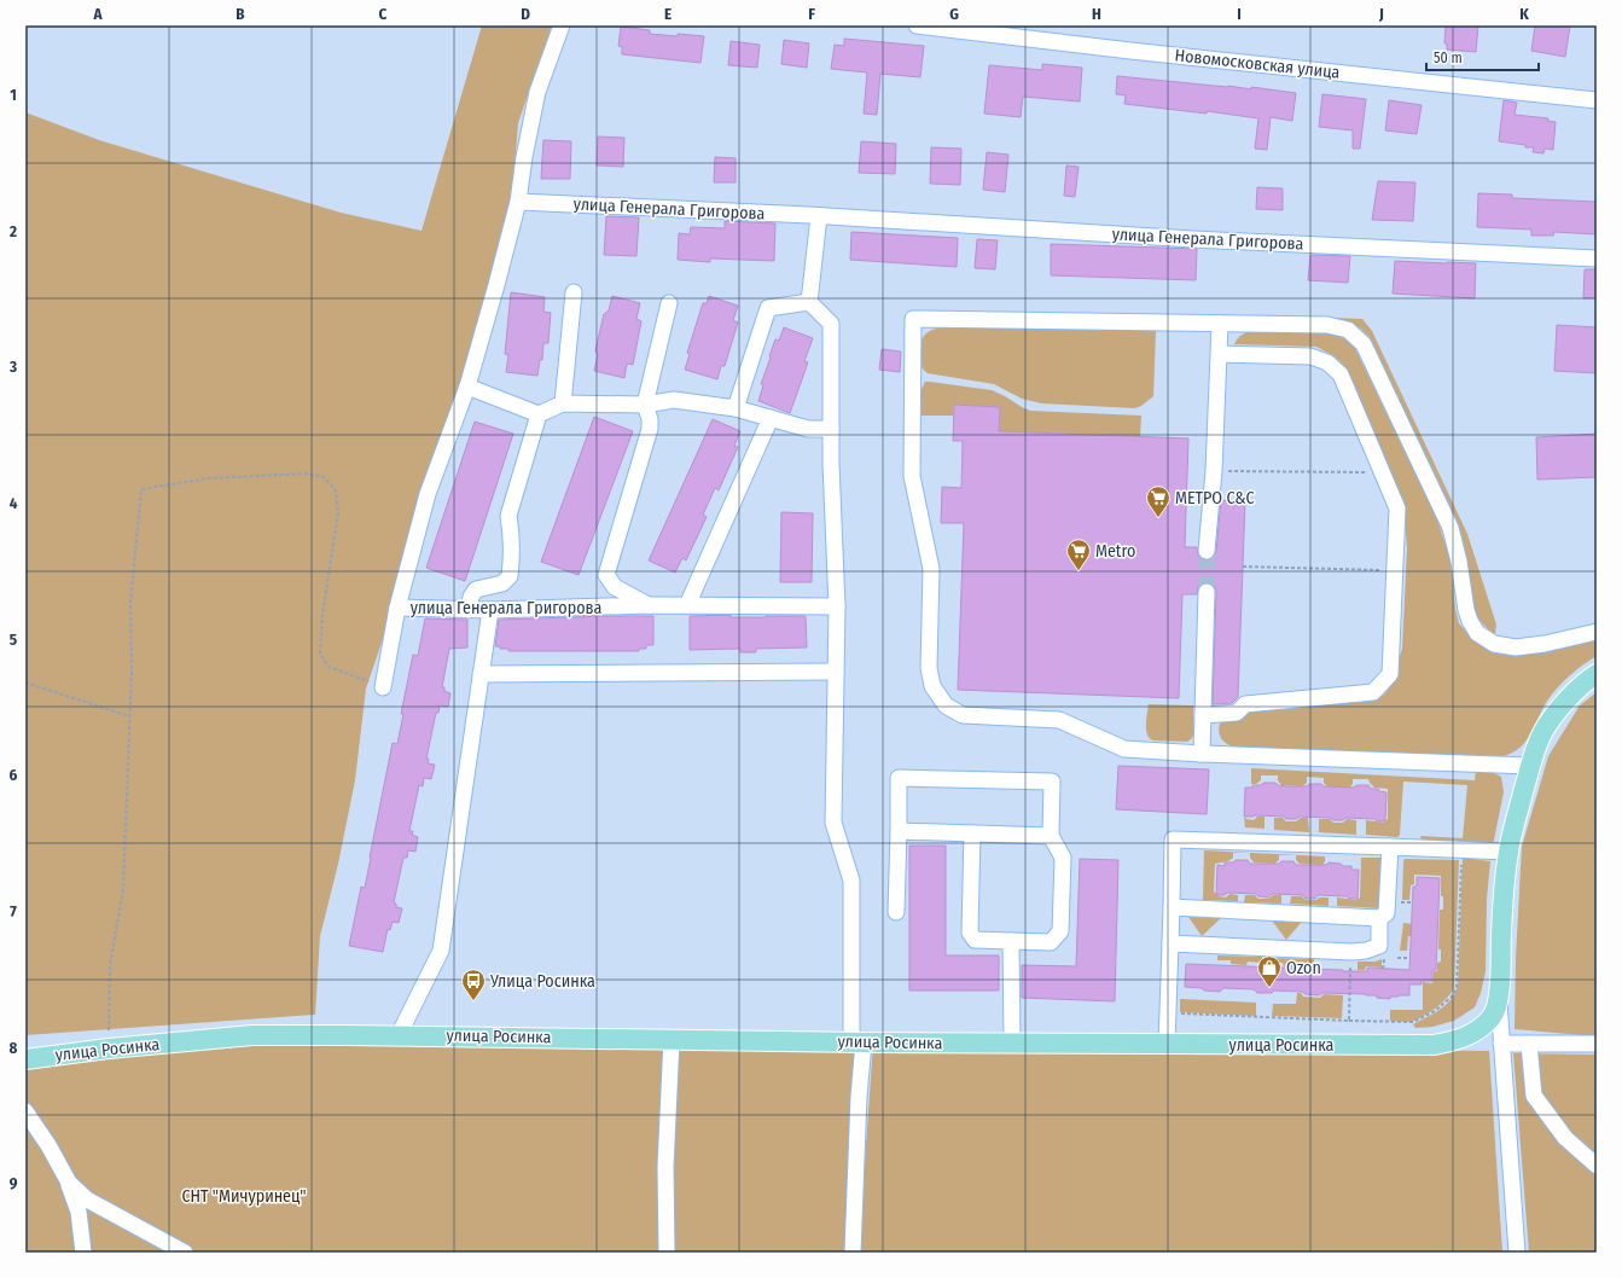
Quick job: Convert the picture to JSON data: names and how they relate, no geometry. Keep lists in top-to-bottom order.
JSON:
{
  "streets": {
    "main road": ["улица Росинка"],
    "street": ["Новомосковская улица", "улица Генерала Григорова"]
  },
  "parks": ["СНТ \"Мичуринец\""],
  "places": {
    "supermarket": ["МЕТРО С&С", "Metro"],
    "shop": ["Ozon"],
    "bus stop": ["Улица Росинка"]
  },
  "scale_bar": "50 m",
  "grid": {
    "columns": [
      "A",
      "B",
      "C",
      "D",
      "E",
      "F",
      "G",
      "H",
      "I",
      "J",
      "K"
    ],
    "rows": [
      "1",
      "2",
      "3",
      "4",
      "5",
      "6",
      "7",
      "8",
      "9"
    ]
  }
}
